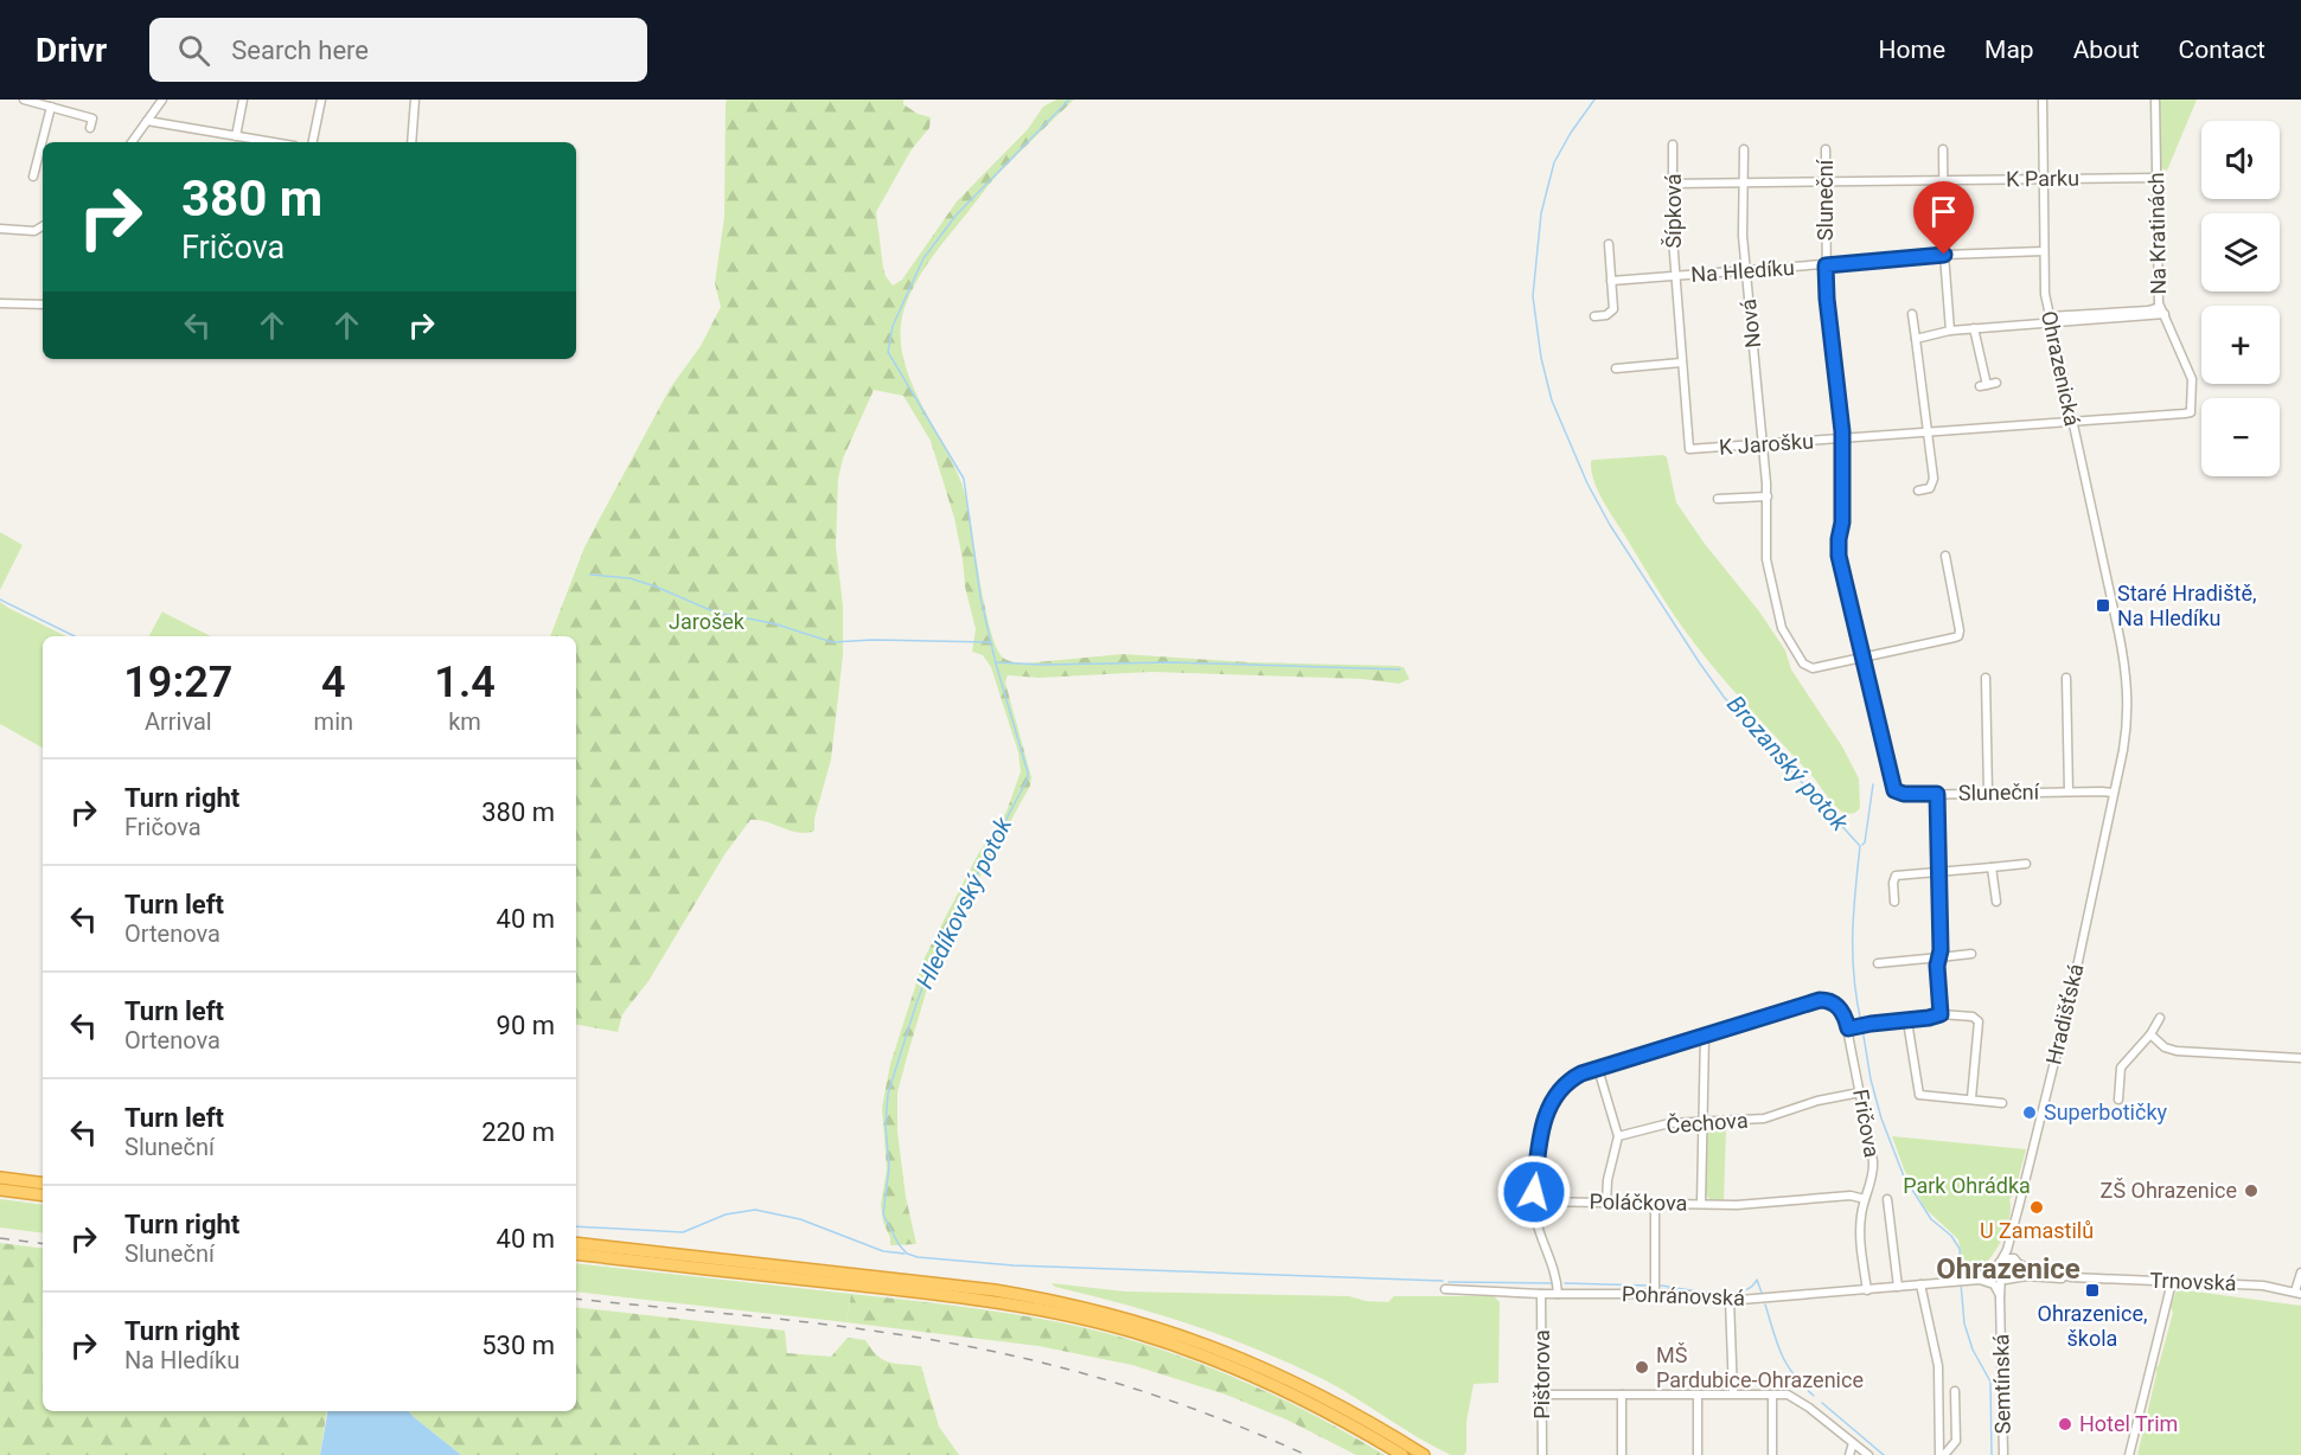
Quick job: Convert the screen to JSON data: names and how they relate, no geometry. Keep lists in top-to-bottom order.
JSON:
{
  "streets": {
    "street": [
      "K Parku",
      "Sluneční",
      "Šípková",
      "Na Kratinách",
      "Na Hledíku",
      "Nová",
      "Ohrazenická",
      "K Jarošku",
      "Hradišťská",
      "Čechova",
      "Fričova",
      "Poláčkova",
      "Trnovská",
      "Pohránovská",
      "Pištorova",
      "Semtínská"
    ]
  },
  "crossings": [
    ["K Parku", "Sluneční"],
    ["K Parku", "Šípková"],
    ["K Parku", "Na Kratinách"],
    ["K Parku", "Nová"],
    ["K Parku", "Ohrazenická"],
    ["Sluneční", "Na Hledíku"],
    ["Sluneční", "Nová"],
    ["Sluneční", "Ohrazenická"],
    ["Sluneční", "K Jarošku"],
    ["Sluneční", "Hradišťská"],
    ["Šípková", "Na Hledíku"],
    ["Šípková", "K Jarošku"],
    ["Na Kratinách", "Ohrazenická"],
    ["Na Kratinách", "K Jarošku"],
    ["Na Hledíku", "Nová"],
    ["Na Hledíku", "Ohrazenická"],
    ["Nová", "K Jarošku"],
    ["Ohrazenická", "K Jarošku"],
    ["Ohrazenická", "Hradišťská"],
    ["Hradišťská", "Trnovská"],
    ["Hradišťská", "Pohránovská"],
    ["Hradišťská", "Semtínská"],
    ["Čechova", "Fričova"],
    ["Čechova", "Poláčkova"],
    ["Fričova", "Poláčkova"],
    ["Fričova", "Pohránovská"],
    ["Trnovská", "Pohránovská"],
    ["Trnovská", "Semtínská"],
    ["Pohránovská", "Pištorova"],
    ["Pohránovská", "Semtínská"]
  ],
  "districts": ["Ohrazenice"],
  "water": ["Brozanský potok", "Hledíkovský potok"],
  "parks": ["Jarošek", "Park Ohrádka"],
  "places": {
    "transit": ["Staré Hradiště, Na Hledíku", "Ohrazenice, škola"],
    "other": [
      "Superbotičky",
      "ZŠ Ohrazenice",
      "U Zamastilů",
      "MŠ Pardubice-Ohrazenice",
      "Hotel Trim"
    ]
  },
  "page": {
    "header": "Drivr",
    "search": "Search here",
    "nav": [
      "Home",
      "Map",
      "About",
      "Contact"
    ],
    "map_buttons": ["+", "−"],
    "turn": ["380 m", "Fričova"],
    "eta": [
      "19:27",
      "Arrival",
      "4",
      "min",
      "1.4",
      "km"
    ],
    "list": [
      {
        "name": "Turn right",
        "note": "Fričova",
        "value": "380 m"
      },
      {
        "name": "Turn left",
        "note": "Ortenova",
        "value": "40 m"
      },
      {
        "name": "Turn left",
        "note": "Ortenova",
        "value": "90 m"
      },
      {
        "name": "Turn left",
        "note": "Sluneční",
        "value": "220 m"
      },
      {
        "name": "Turn right",
        "note": "Sluneční",
        "value": "40 m"
      },
      {
        "name": "Turn right",
        "note": "Na Hledíku",
        "value": "530 m"
      }
    ]
  }
}
